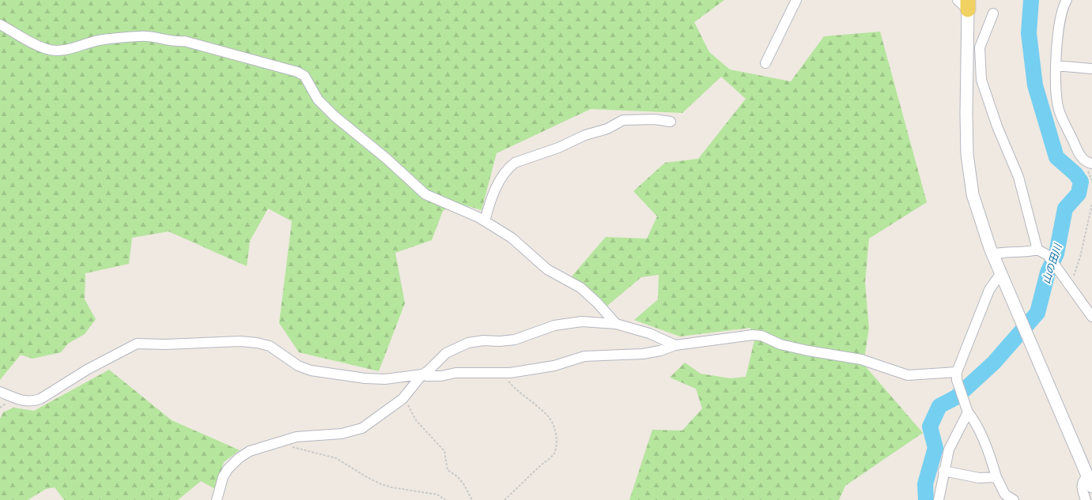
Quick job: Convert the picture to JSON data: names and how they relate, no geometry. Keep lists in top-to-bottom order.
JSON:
{
  "water": ["山の田川"]
}
